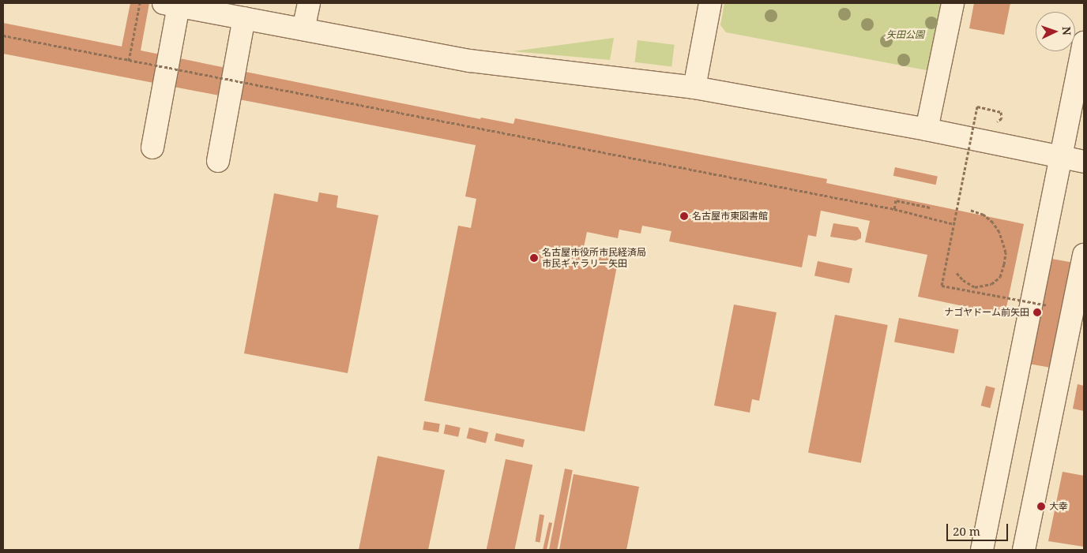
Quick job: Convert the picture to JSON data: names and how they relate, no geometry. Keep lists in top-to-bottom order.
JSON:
{
  "parks": ["矢田公園"],
  "places": [
    "名古屋市東図書館",
    "名古屋市役所市民経済局 市民ギャラリー矢田",
    "ナゴヤドーム前矢田",
    "大幸"
  ],
  "scale_bar": "20 m",
  "north": "right"
}
